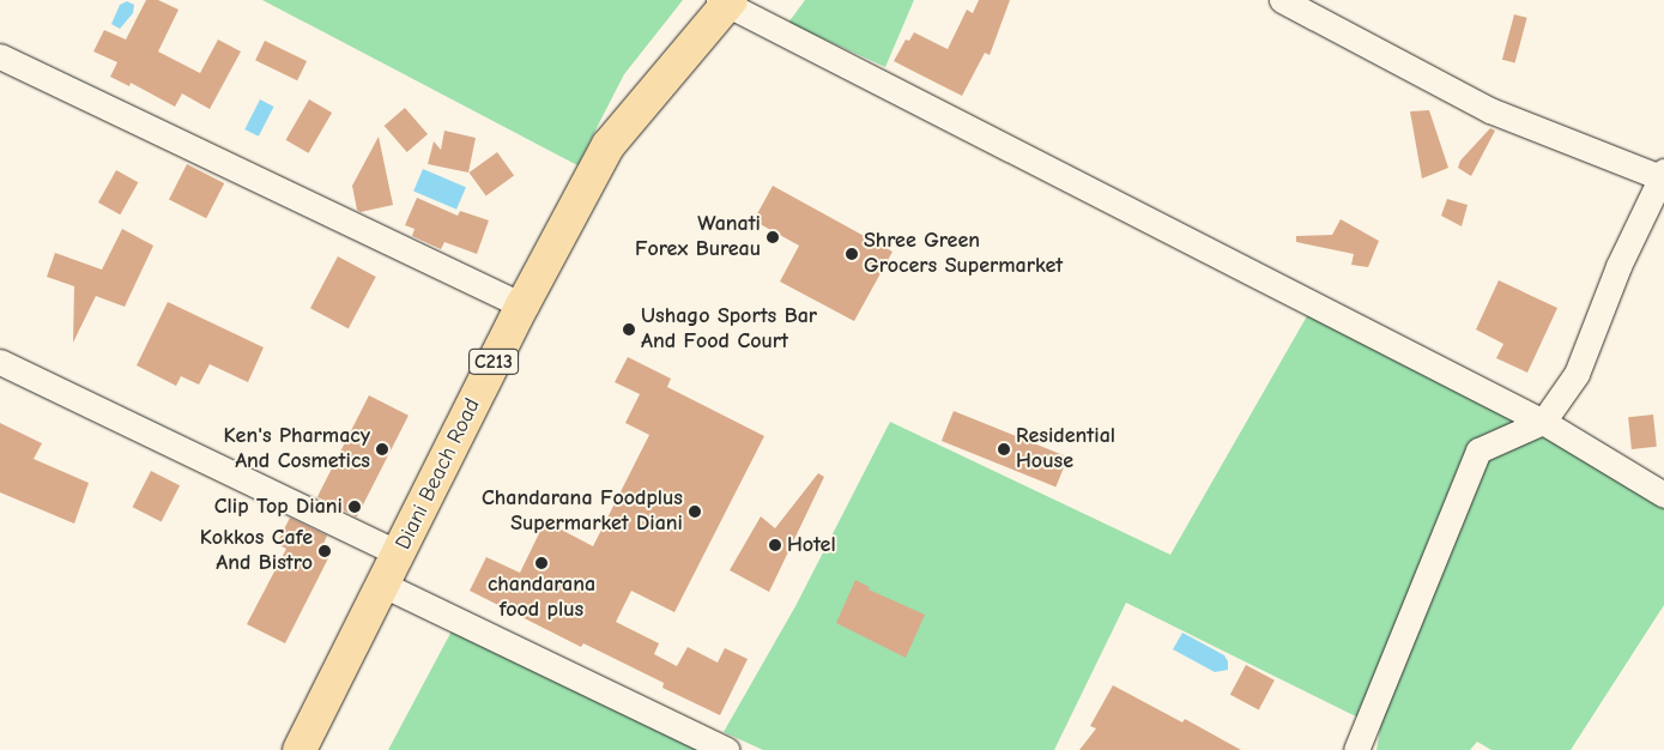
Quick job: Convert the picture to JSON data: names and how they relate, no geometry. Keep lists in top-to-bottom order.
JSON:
{
  "streets": {
    "main road": ["C213", "Diani Beach Road"]
  },
  "places": [
    "Wanati Forex Bureau",
    "Shree Green Grocers Supermarket",
    "Ushago Sports Bar And Food Court",
    "Ken's Pharmacy And Cosmetics",
    "Residential House",
    "Clip Top Diani",
    "Chandarana Foodplus Supermarket Diani",
    "Hotel",
    "Kokkos Cafe And Bistro",
    "chandarana food plus"
  ]
}
